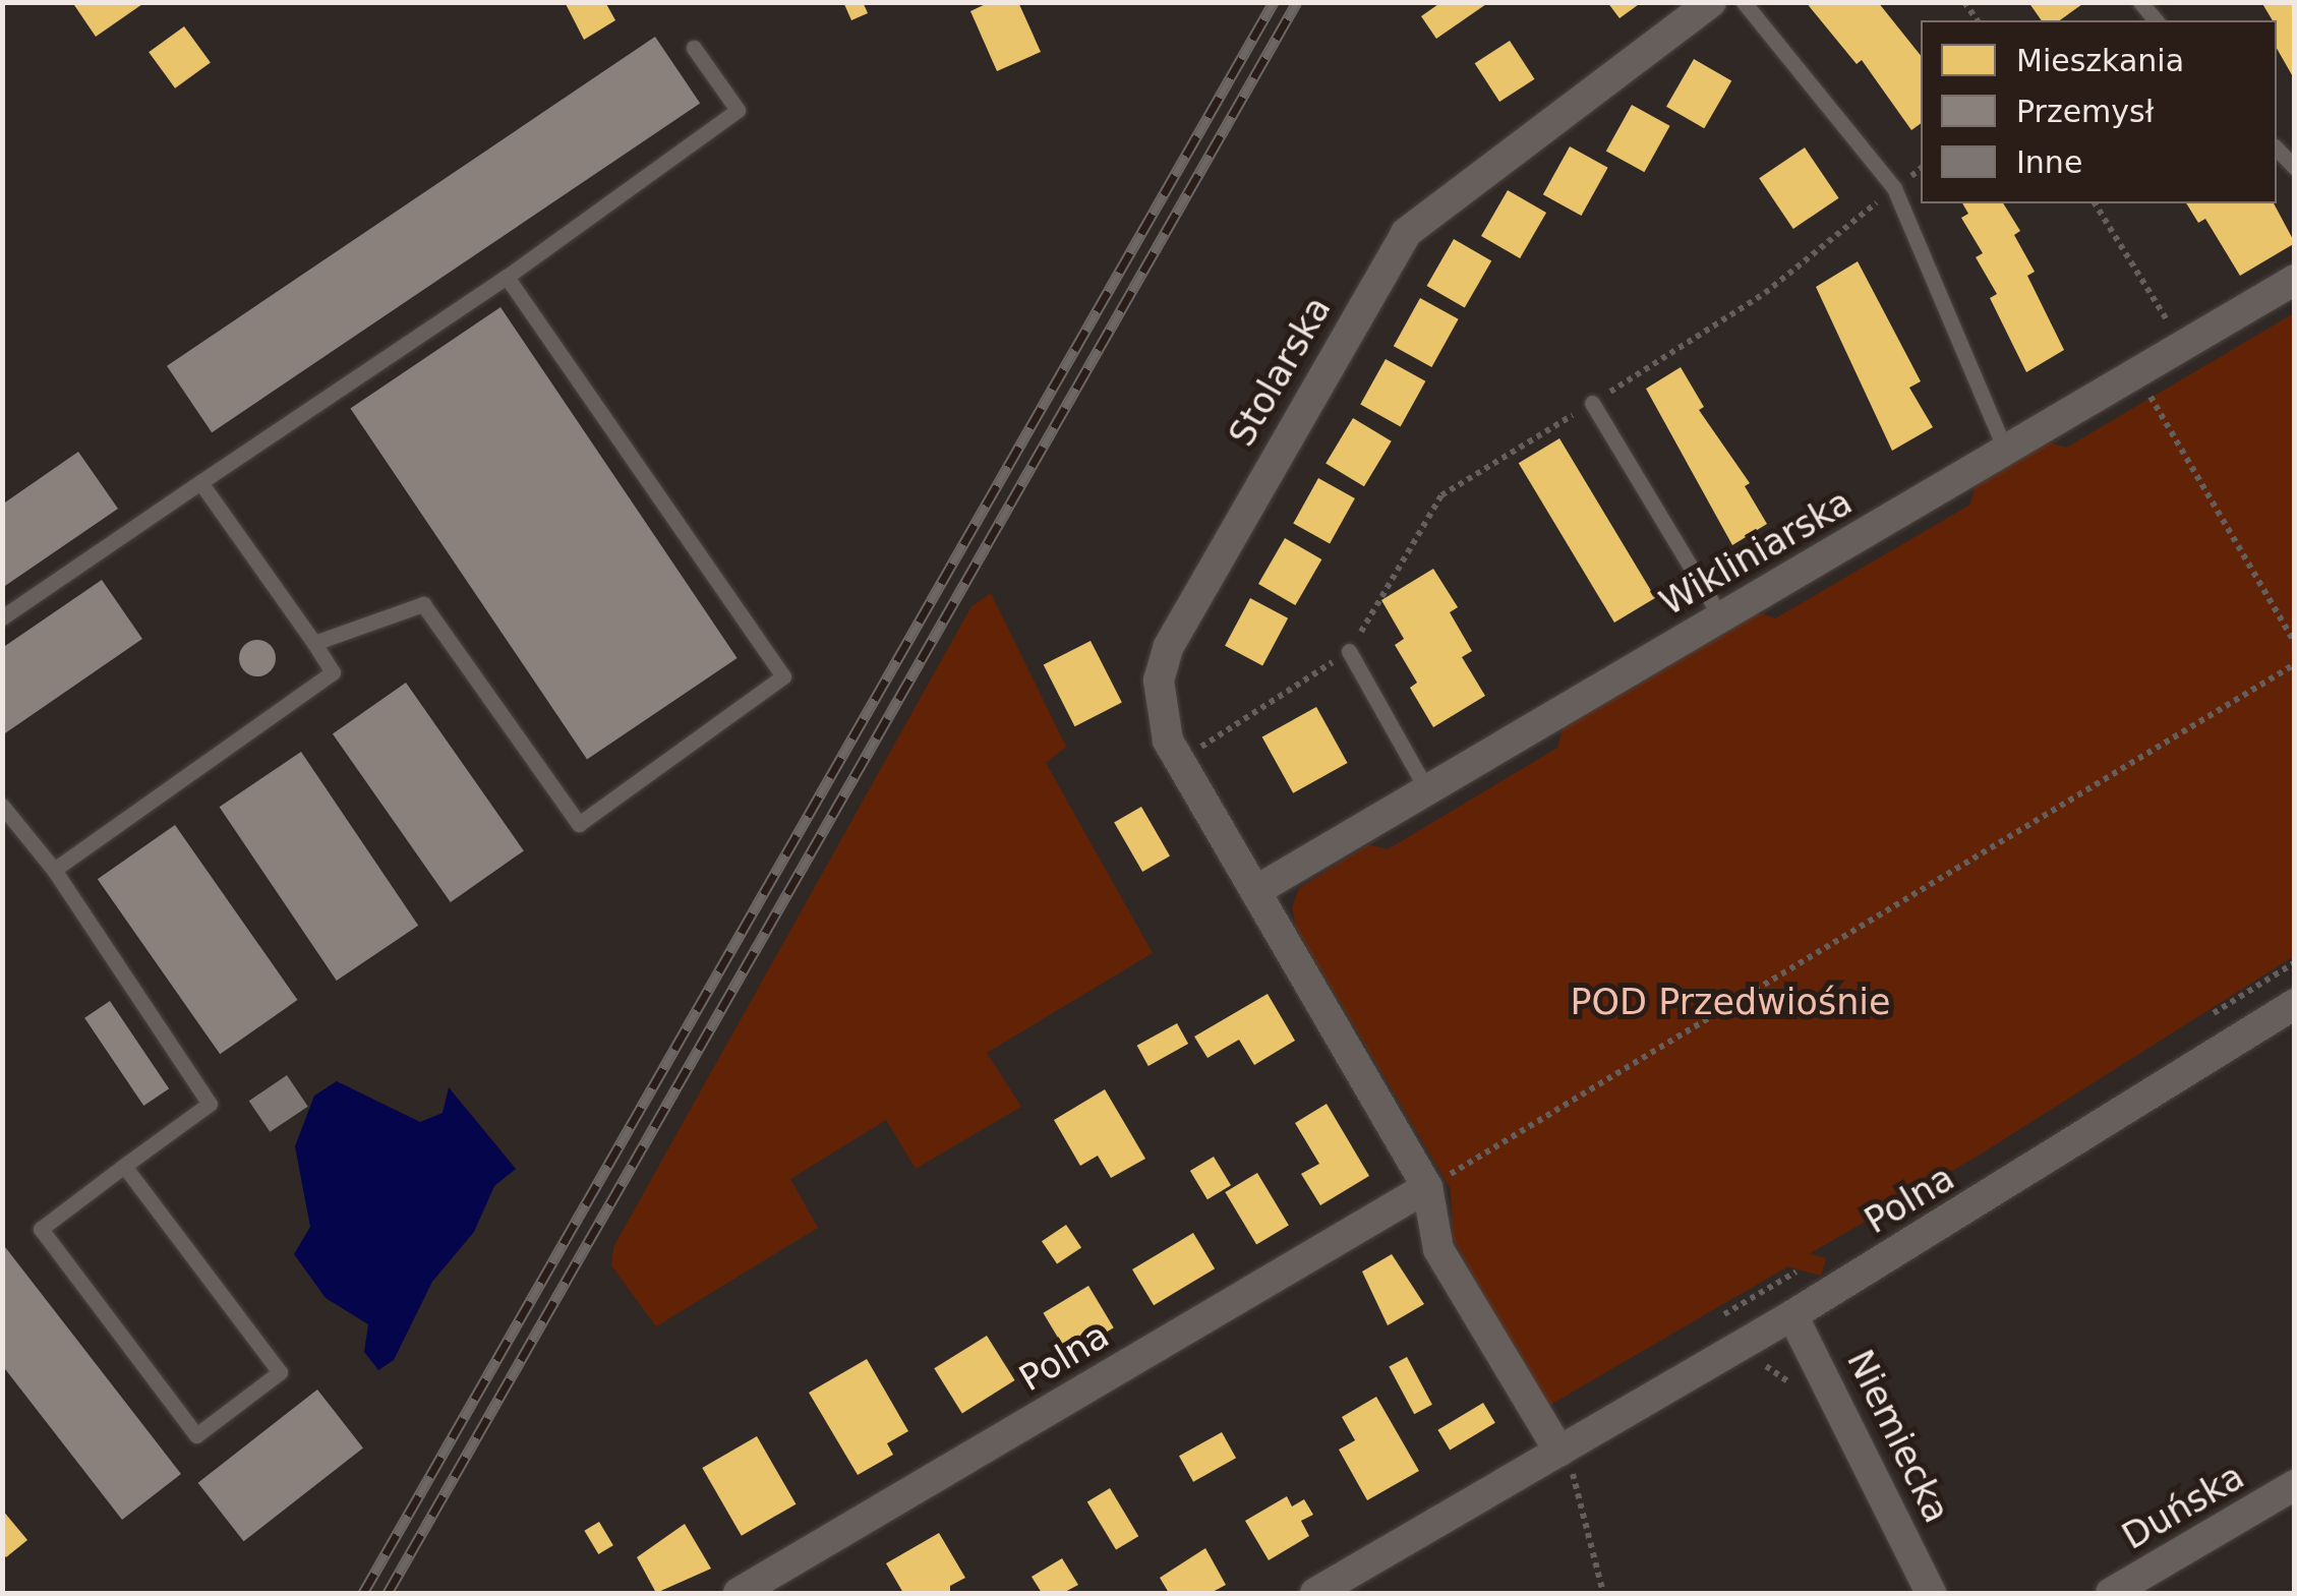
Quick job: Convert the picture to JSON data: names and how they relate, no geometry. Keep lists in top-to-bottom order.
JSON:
{
  "streets": {
    "street": [
      "Stolarska",
      "Wikliniarska",
      "Polna",
      "Niemiecka",
      "Duńska"
    ]
  },
  "crossings": [
    ["Stolarska", "Wikliniarska"],
    ["Polna", "Niemiecka"]
  ],
  "parks": ["POD Przedwiośnie"],
  "legend": ["Mieszkania", "Przemysł", "Inne"]
}
